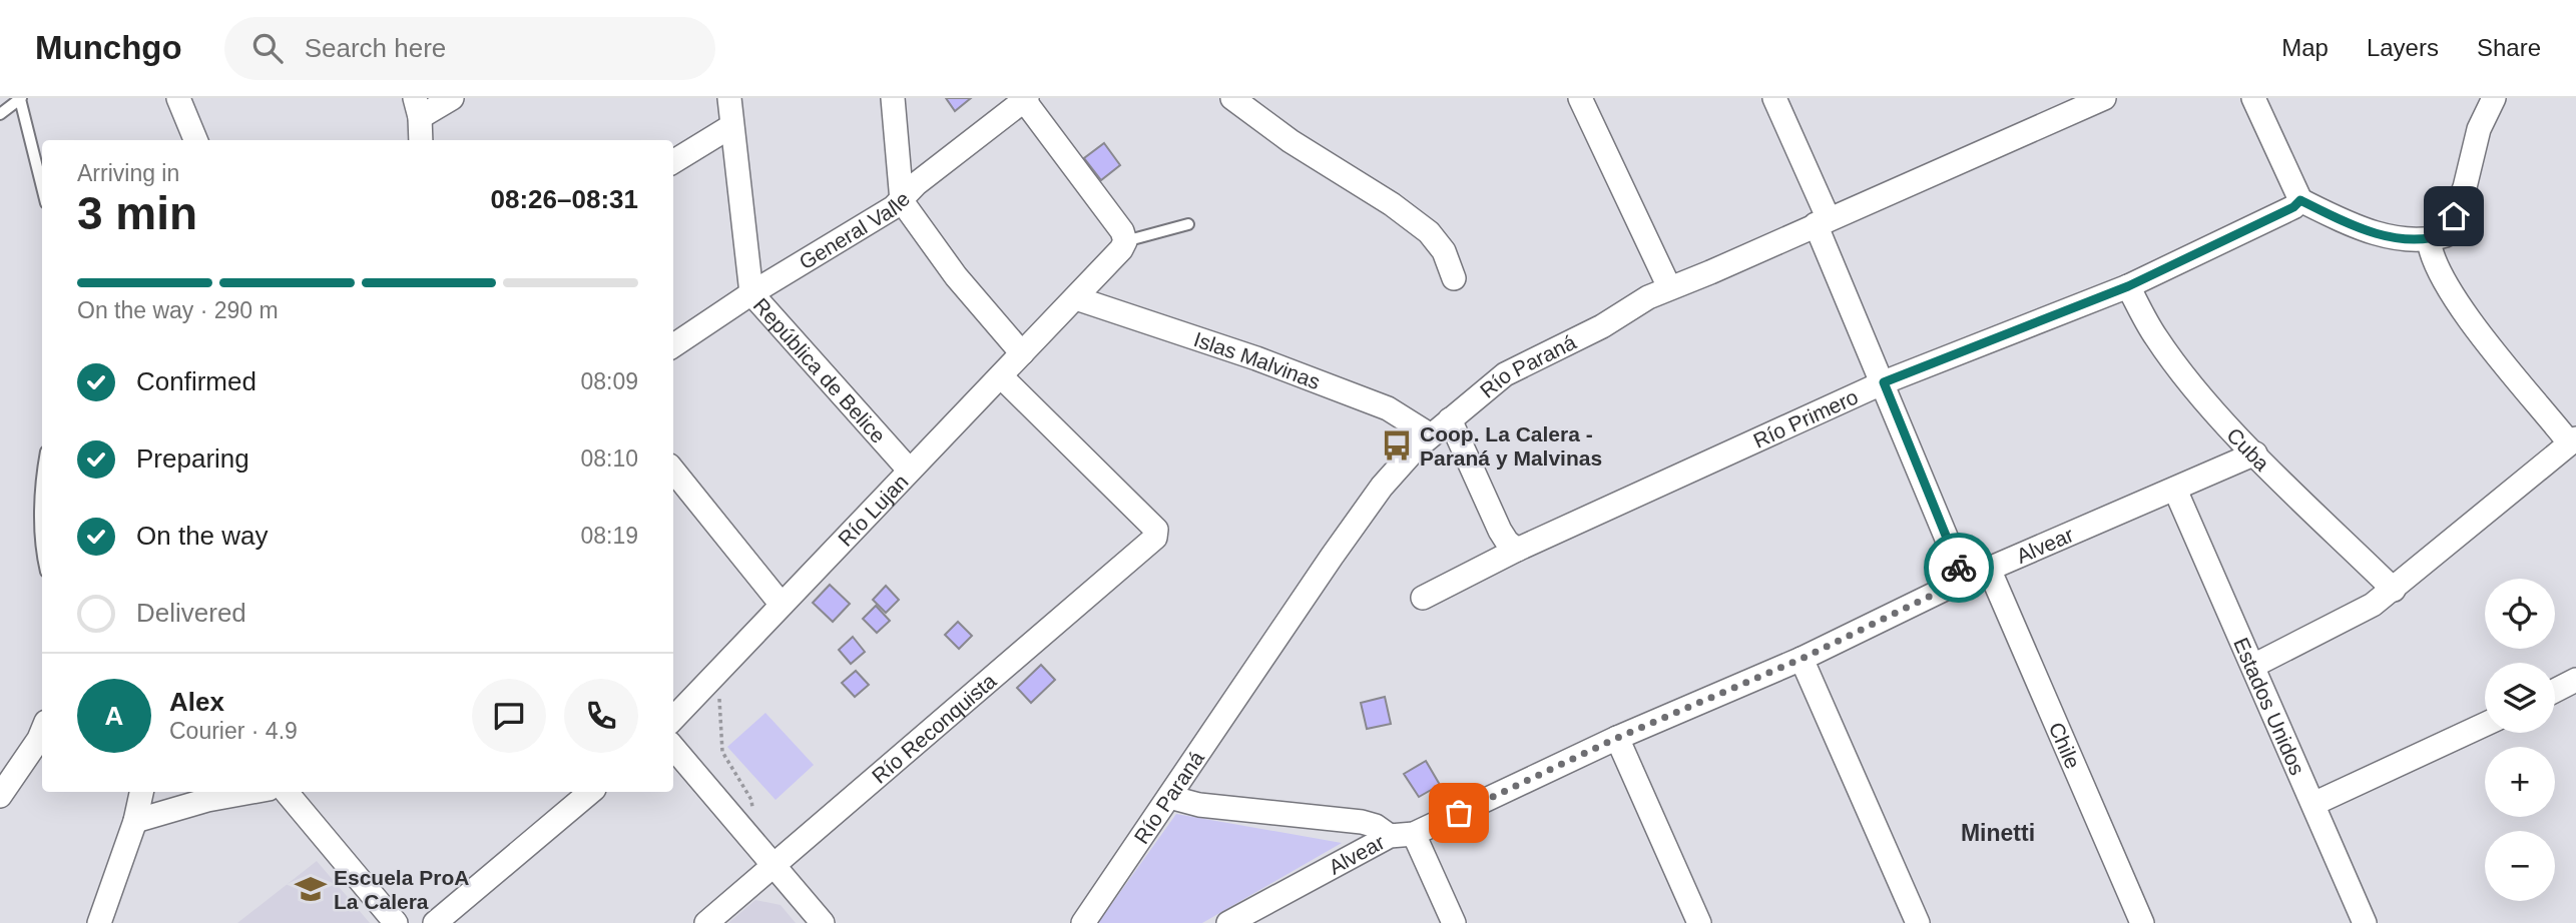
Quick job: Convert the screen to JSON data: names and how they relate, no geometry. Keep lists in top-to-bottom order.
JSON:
{
  "streets": {
    "street": [
      "General Valle",
      "Islas Malvinas",
      "Río Paraná",
      "República de Belice",
      "Río Primero",
      "Cuba",
      "Río Lujan",
      "Alvear",
      "Estados Unidos",
      "Río Reconquista",
      "Chile"
    ]
  },
  "crossings": [
    ["General Valle", "República de Belice"],
    ["Islas Malvinas", "Río Paraná"],
    ["Islas Malvinas", "Río Lujan"],
    ["República de Belice", "Río Lujan"],
    ["Río Primero", "Cuba"],
    ["Cuba", "Alvear"],
    ["Río Lujan", "Río Reconquista"],
    ["Alvear", "Estados Unidos"],
    ["Alvear", "Chile"]
  ],
  "districts": ["Minetti"],
  "places": {
    "bus stop": ["Coop. La Calera - Paraná y Malvinas"],
    "school or university": ["Escuela ProA La Calera"]
  },
  "page": {
    "header": "Munchgo",
    "search": "Search here",
    "nav": ["Map", "Layers", "Share"],
    "heading": ["3 min", "Arriving in", "08:26–08:31"],
    "panel": ["Alex", "Courier · 4.9"],
    "bar": "On the way · 290 m",
    "list": [
      ["Confirmed", "08:09"],
      ["Preparing", "08:10"],
      ["On the way", "08:19"],
      "Delivered"
    ],
    "map_buttons": ["+", "−"],
    "round": "A"
  }
}
